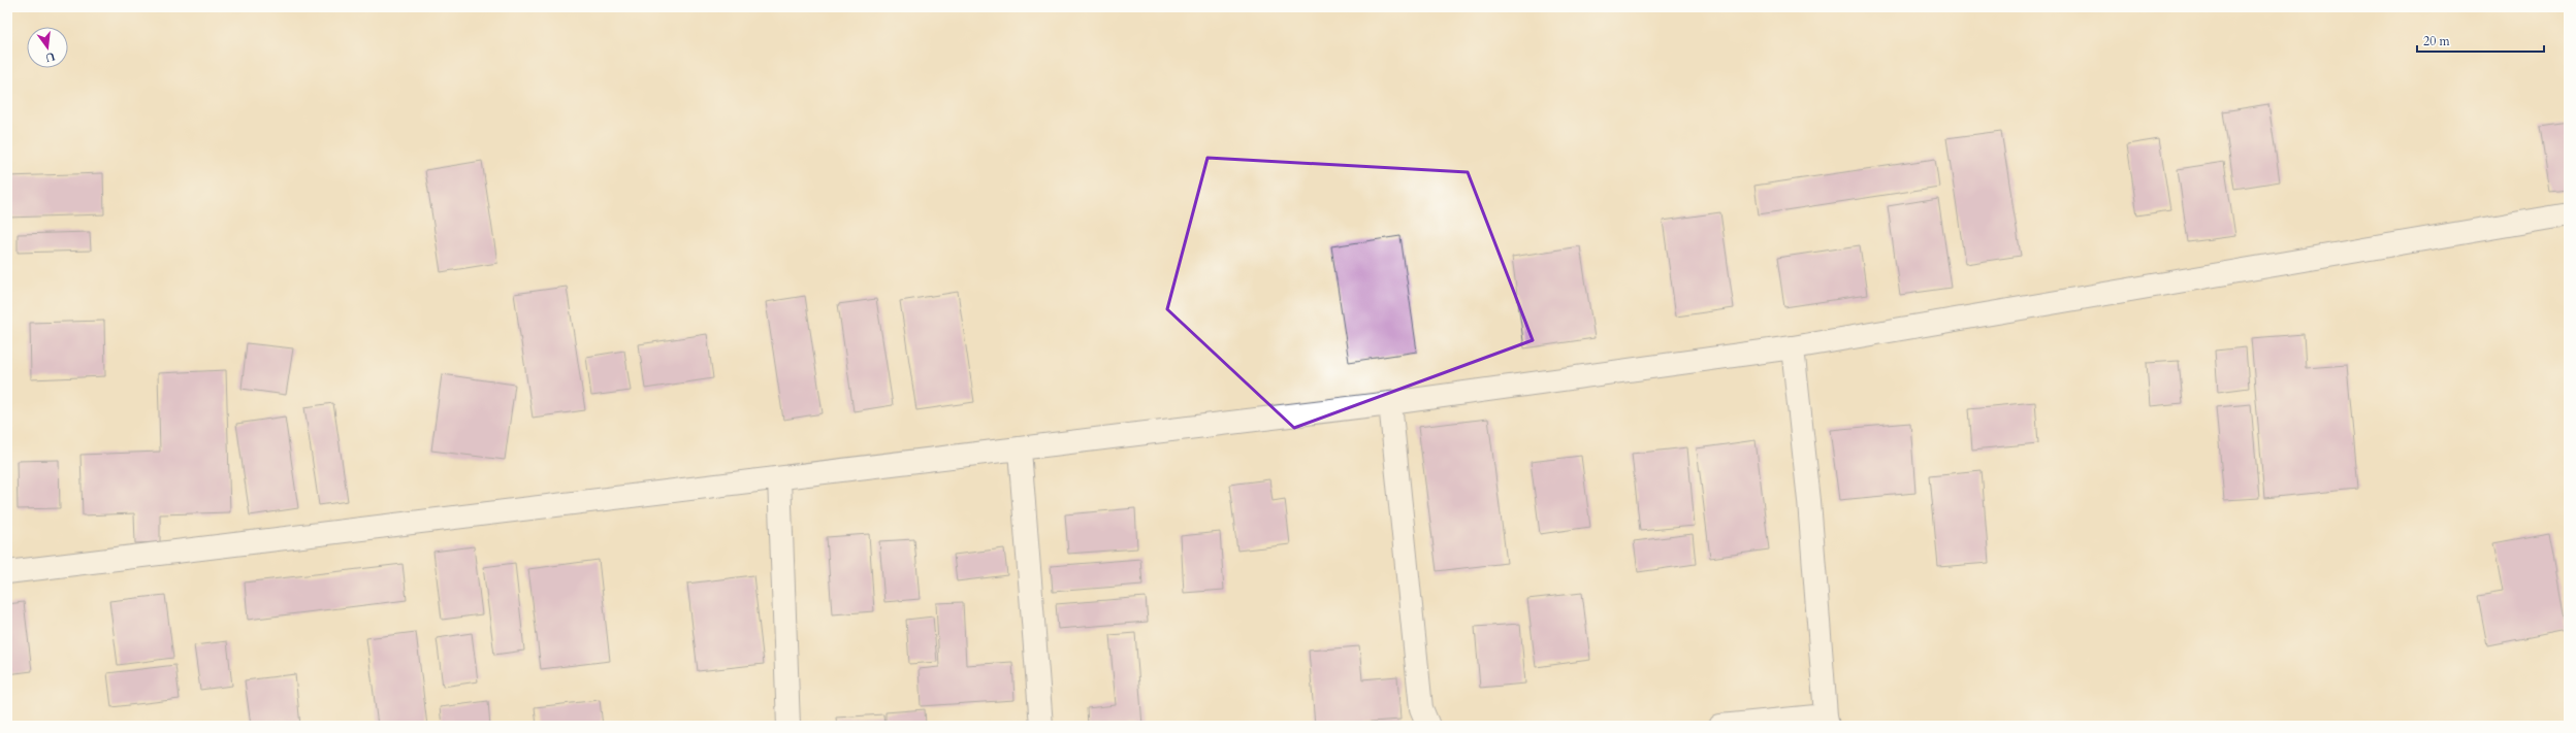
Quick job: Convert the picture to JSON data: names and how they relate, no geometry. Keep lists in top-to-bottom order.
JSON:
{
  "scale_bar": "20 m",
  "north": "bottom"
}
